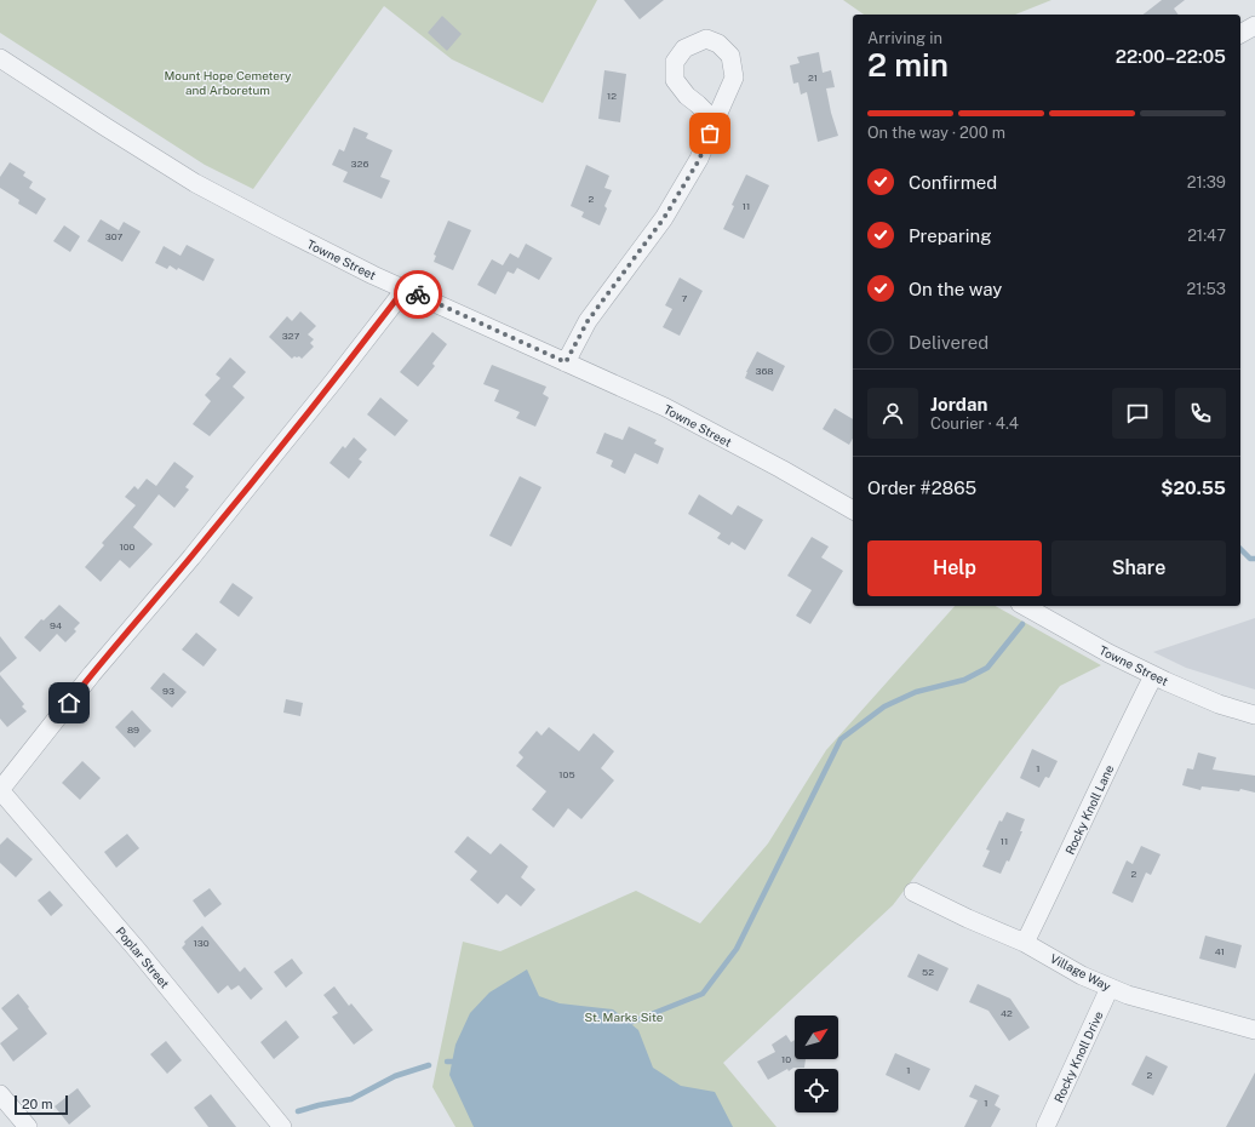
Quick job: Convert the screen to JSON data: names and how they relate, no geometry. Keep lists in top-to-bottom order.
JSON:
{
  "streets": {
    "street": [
      "Towne Street",
      "Rocky Knoll Lane",
      "Poplar Street",
      "Village Way",
      "Rocky Knoll Drive"
    ]
  },
  "crossings": [
    ["Towne Street", "Rocky Knoll Lane"],
    ["Rocky Knoll Lane", "Village Way"],
    ["Village Way", "Rocky Knoll Drive"]
  ],
  "parks": ["Mount Hope Cemetery and Arboretum", "St. Marks Site"],
  "house_numbers": [
    "21",
    "12",
    "326",
    "2",
    "11",
    "307",
    "7",
    "327",
    "368",
    "100",
    "94",
    "93",
    "89",
    "1",
    "105",
    "11",
    "2",
    "130",
    "41",
    "52",
    "42",
    "10",
    "1",
    "2",
    "1"
  ],
  "scale_bar": "20 m",
  "north": "top right",
  "page": {
    "heading": ["2 min", "Arriving in", "22:00–22:05"],
    "panel": [
      "Jordan",
      "Courier · 4.4",
      "Order #2865",
      "$20.55"
    ],
    "bar": "On the way · 200 m",
    "list": [
      ["Confirmed", "21:39"],
      ["Preparing", "21:47"],
      ["On the way", "21:53"],
      "Delivered"
    ],
    "buttons": ["Help", "Share"],
    "scale": "20 m"
  }
}
